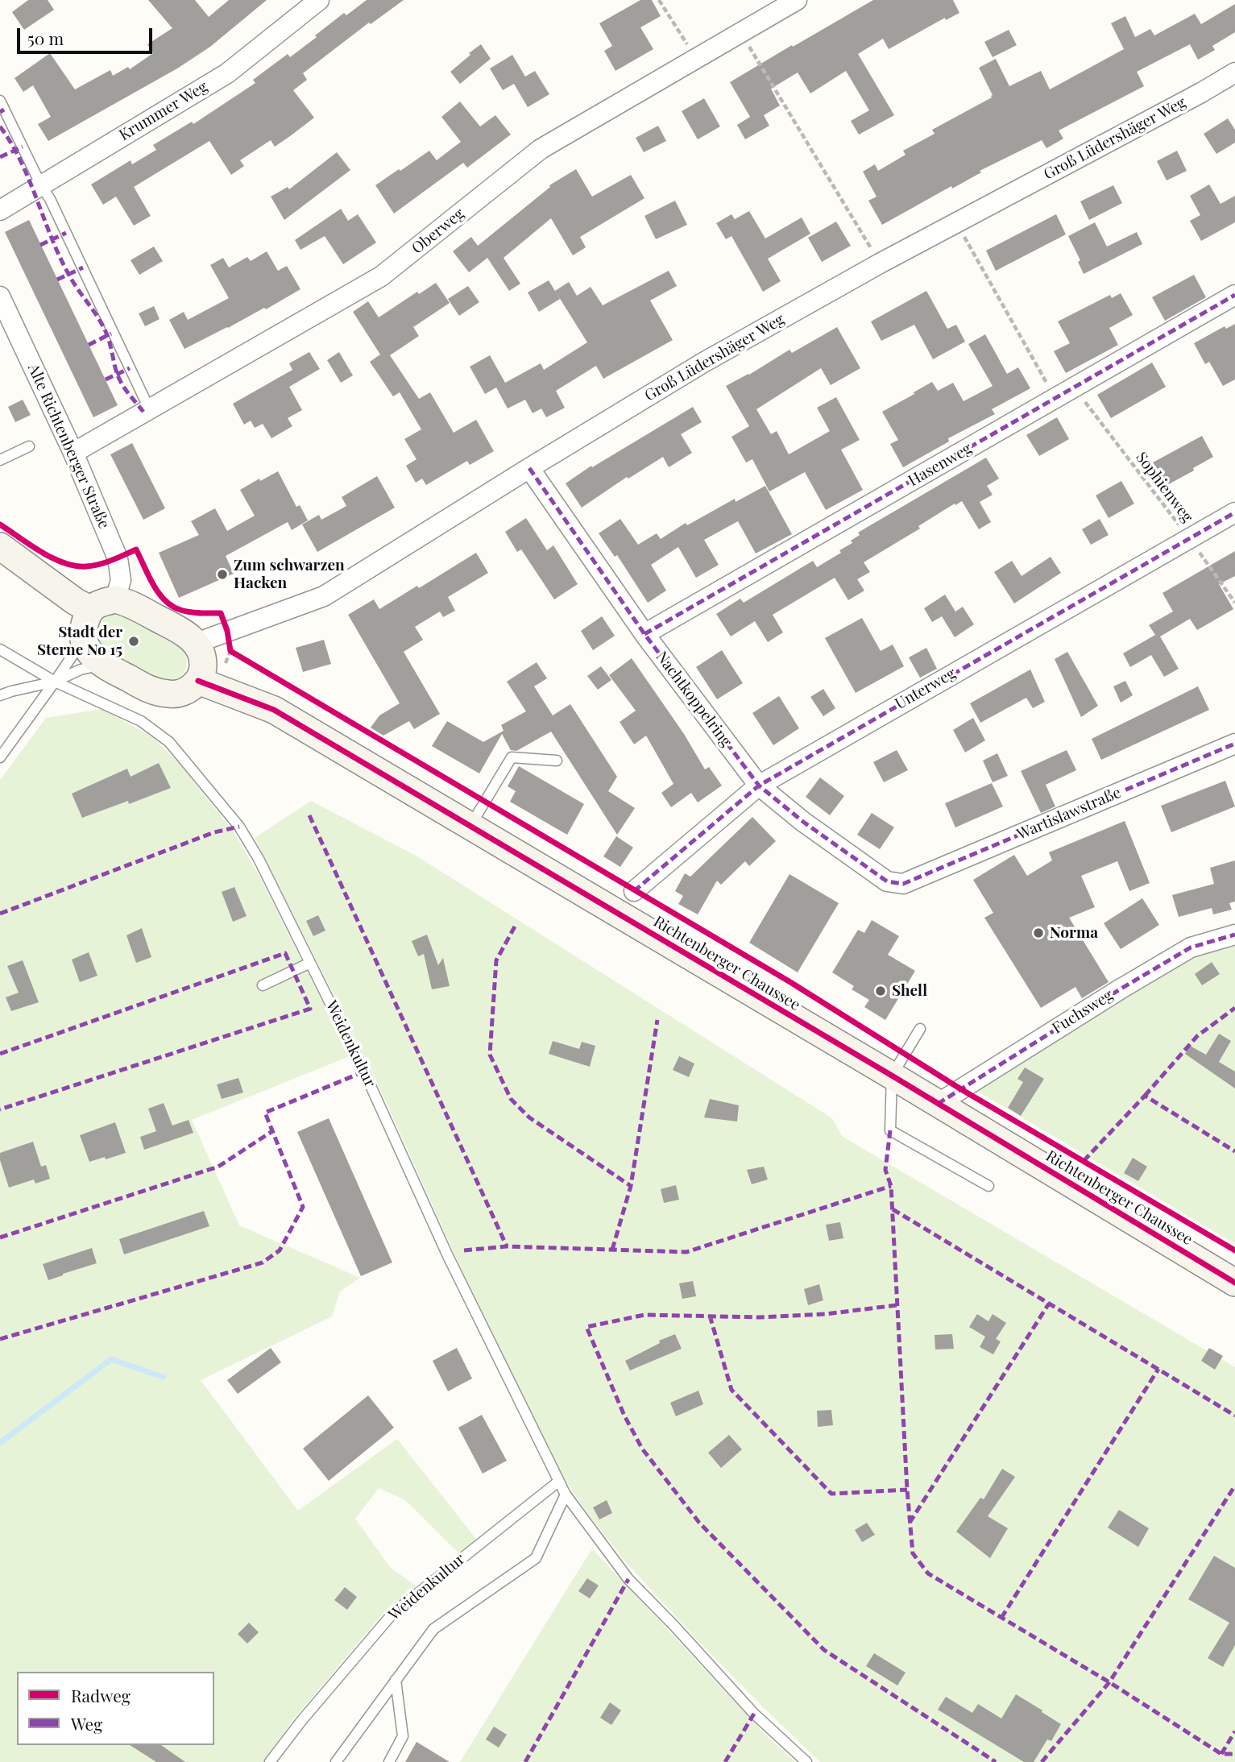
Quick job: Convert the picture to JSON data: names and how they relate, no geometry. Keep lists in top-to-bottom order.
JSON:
{
  "streets": {
    "street": [
      "Krummer Weg",
      "Groß Lüdershäger Weg",
      "Oberweg",
      "Alte Richtenberger Straße",
      "Hasenweg",
      "Unterweg",
      "Nachtkoppelring",
      "Wartislawstraße",
      "Richtenberger Chaussee",
      "Fuchsweg"
    ],
    "lane": ["Weidenkultur"],
    "path": ["Sophienweg"]
  },
  "crossings": [
    ["Groß Lüdershäger Weg", "Nachtkoppelring"],
    ["Oberweg", "Alte Richtenberger Straße"],
    ["Hasenweg", "Sophienweg"],
    ["Hasenweg", "Nachtkoppelring"],
    ["Sophienweg", "Unterweg"],
    ["Unterweg", "Nachtkoppelring"],
    ["Nachtkoppelring", "Wartislawstraße"],
    ["Richtenberger Chaussee", "Fuchsweg"]
  ],
  "places": [
    "Zum schwarzen Hacken",
    "Stadt der Sterne No 15",
    "Norma",
    "Shell"
  ],
  "legend": ["Radweg", "Weg"],
  "scale_bar": "50 m"
}
